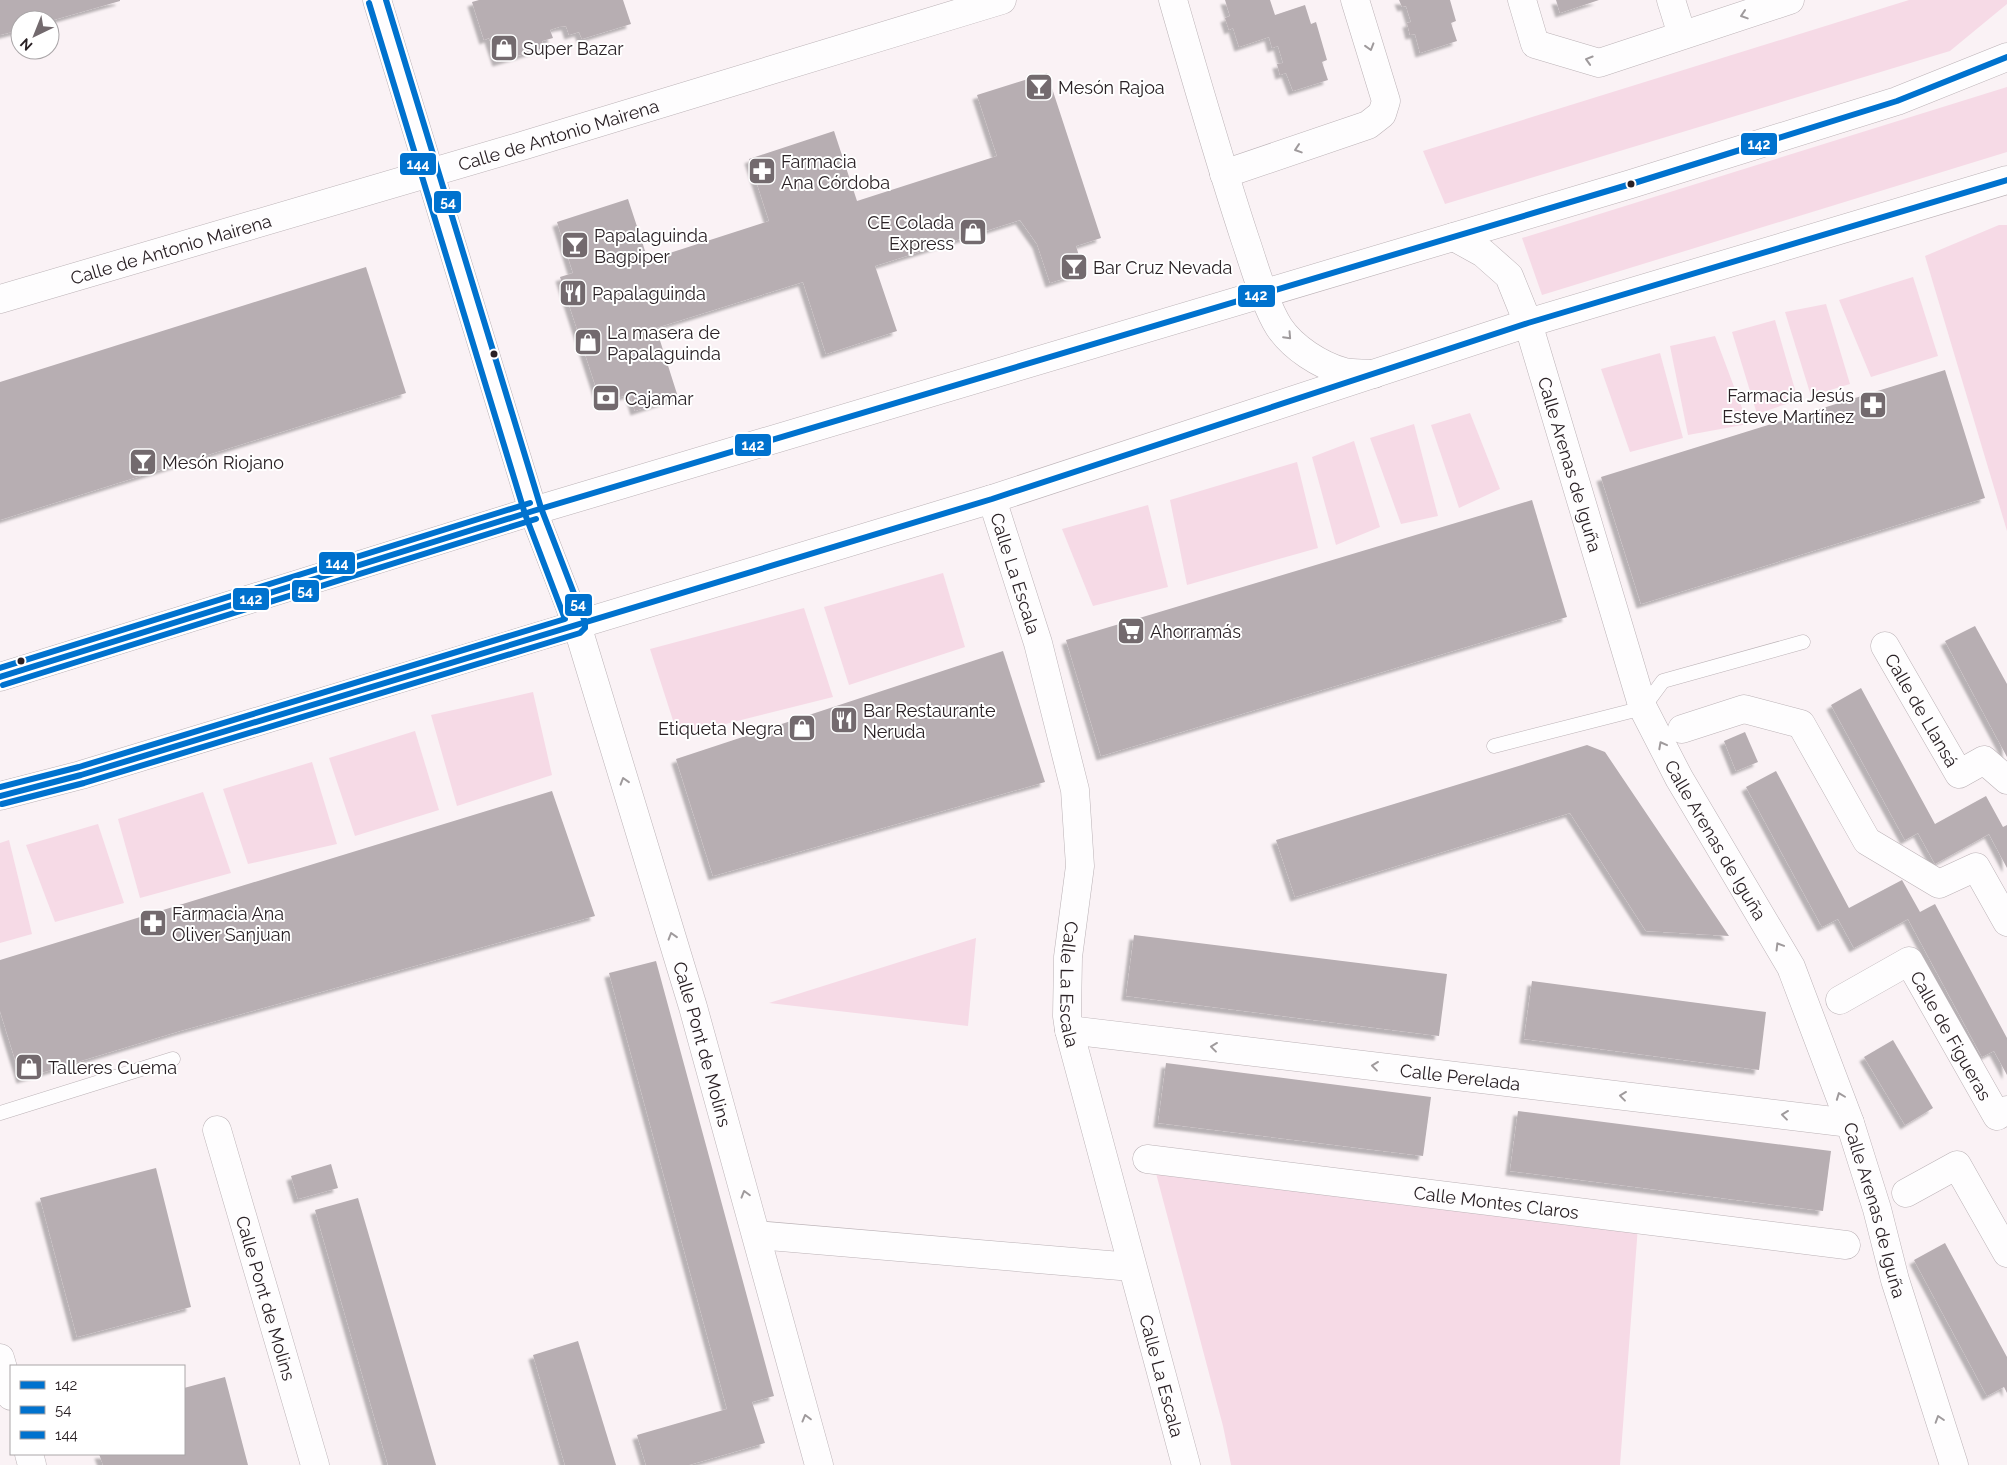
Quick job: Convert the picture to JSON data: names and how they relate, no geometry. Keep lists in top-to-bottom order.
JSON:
{
  "streets": {
    "street": [
      "Calle de Antonio Mairena",
      "Calle Arenas de Iguña",
      "Calle La Escala",
      "Calle de Llansá",
      "Calle de Figueras",
      "Calle Pont de Molins",
      "Calle Perelada",
      "Calle Montes Claros"
    ]
  },
  "crossings": [
    ["Calle de Antonio Mairena", "Calle Pont de Molins"],
    ["Calle Arenas de Iguña", "Calle Perelada"],
    ["Calle La Escala", "Calle Perelada"]
  ],
  "one_way": ["Calle Arenas de Iguña", "Calle Pont de Molins", "Calle Perelada"],
  "places": {
    "shop": [
      "Super Bazar",
      "CE Colada Express",
      "La masera de Papalaguinda",
      "Etiqueta Negra",
      "Talleres Cuema"
    ],
    "bar": [
      "Mesón Rajoa",
      "Papalaguinda Bagpiper",
      "Bar Cruz Nevada",
      "Mesón Riojano"
    ],
    "pharmacy": ["Farmacia Ana Córdoba", "Farmacia Jesús Esteve Martínez", "Farmacia Ana Oliver Sanjuan"],
    "restaurant": ["Papalaguinda", "Bar Restaurante Neruda"],
    "bank": ["Cajamar"],
    "supermarket": ["Ahorramás"]
  },
  "lines": ["transit line 54", "transit line 144", "transit line 142"],
  "legend": ["142", "54", "144"],
  "north": "bottom left"
}
